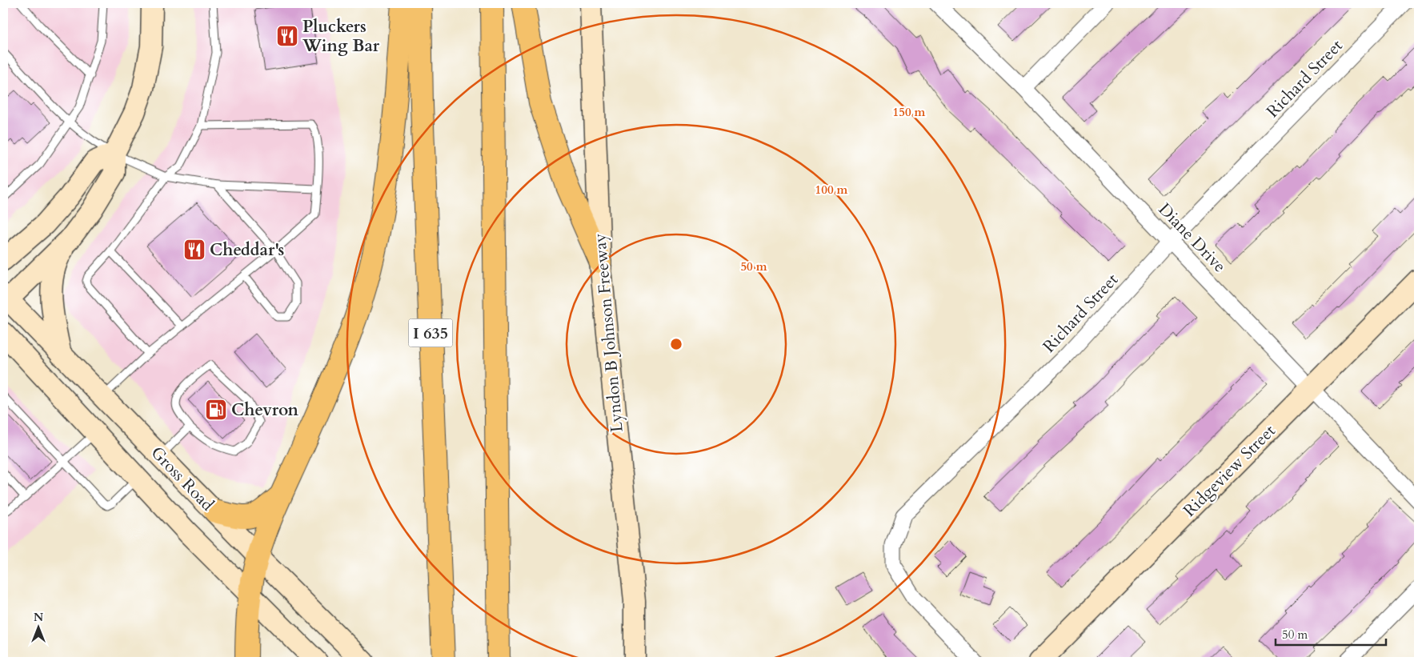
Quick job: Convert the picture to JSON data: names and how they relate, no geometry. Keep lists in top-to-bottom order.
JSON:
{
  "streets": {
    "highway": ["I 635"],
    "main road": ["Lyndon B Johnson Freeway", "Ridgeview Street", "Gross Road"],
    "street": ["Richard Street", "Diane Drive"]
  },
  "crossings": [
    ["Richard Street", "Diane Drive"],
    ["Diane Drive", "Ridgeview Street"]
  ],
  "places": {
    "restaurant": ["Pluckers Wing Bar", "Cheddar's"],
    "fuel station": ["Chevron"]
  },
  "scale_bar": "50 m",
  "north": "top",
  "rings": ["150 m", "100 m", "50 m"]
}
